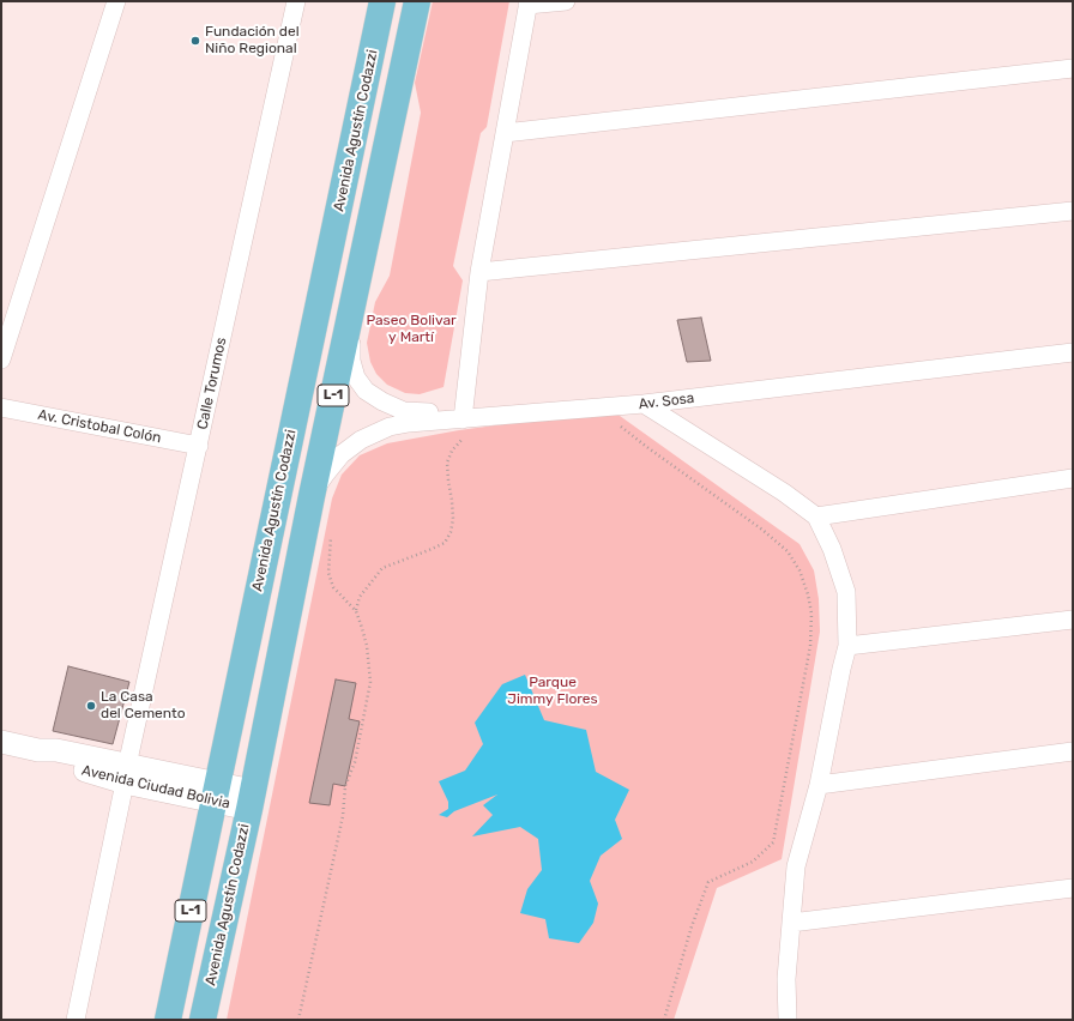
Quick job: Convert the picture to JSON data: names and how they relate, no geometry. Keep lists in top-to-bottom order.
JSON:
{
  "streets": {
    "main road": ["Avenida Agustín Codazzi", "L-1"],
    "street": [
      "Calle Torumos",
      "Av. Sosa",
      "Av. Cristobal Colón",
      "Avenida Ciudad Bolivia"
    ]
  },
  "crossings": [
    ["Avenida Agustín Codazzi", "Av. Sosa"],
    ["Avenida Agustín Codazzi", "Avenida Ciudad Bolivia"],
    ["Calle Torumos", "Av. Cristobal Colón"],
    ["Calle Torumos", "Avenida Ciudad Bolivia"]
  ],
  "parks": ["Paseo Bolivar y Martí", "Parque Jimmy Flores"],
  "places": ["Fundación del Niño Regional", "La Casa del Cemento"]
}
